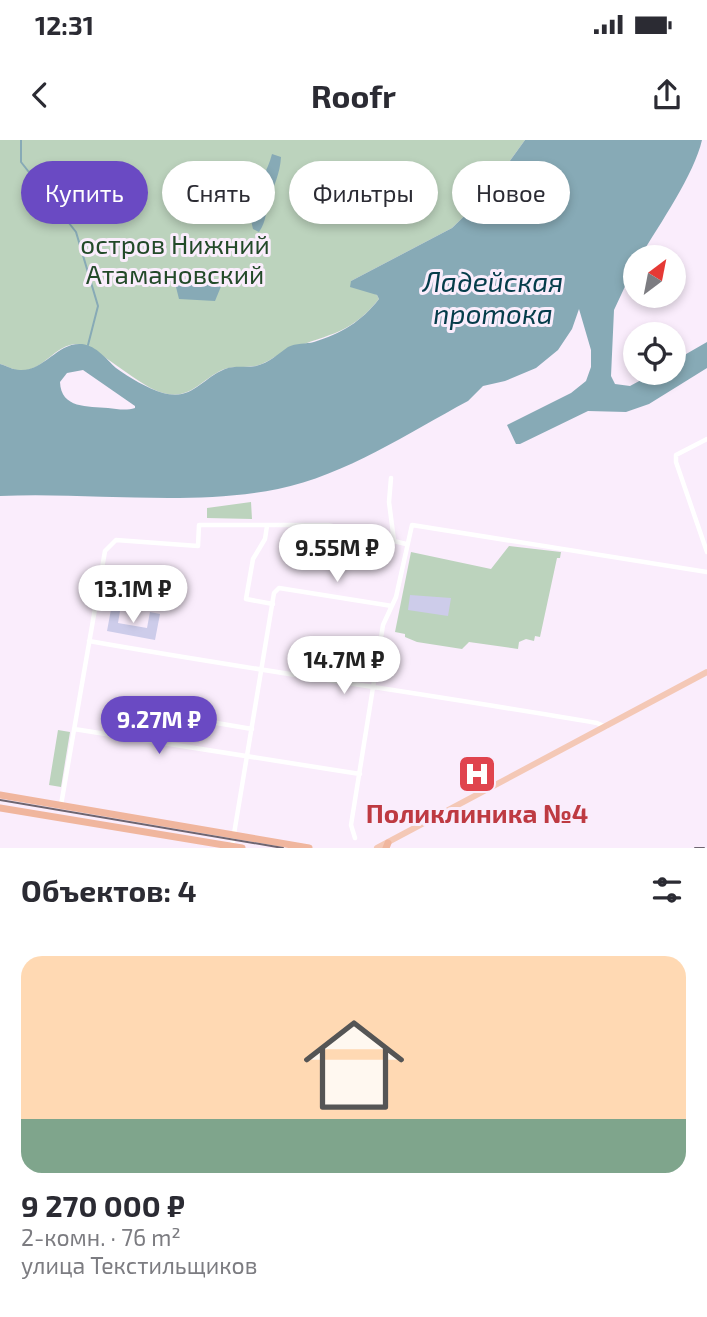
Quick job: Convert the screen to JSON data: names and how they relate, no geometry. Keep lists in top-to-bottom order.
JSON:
{
  "water": ["Ладейская протока"],
  "parks": ["остров Нижний Атамановский"],
  "places": {
    "hospital": ["Поликлиника №4"]
  },
  "north": "top right",
  "page": {
    "status": "12:31",
    "header": "Roofr",
    "chip": [
      "Купить",
      "Снять",
      "Фильтры",
      "Новое"
    ],
    "price": [
      "9.55M ₽",
      "13.1M ₽",
      "14.7M ₽",
      "9.27M ₽"
    ],
    "heading": "Объектов: 4",
    "list": [
      {
        "name": "9 270 000 ₽",
        "note": "2-комн. · 76 m² · улица Текстильщиков"
      }
    ]
  }
}
